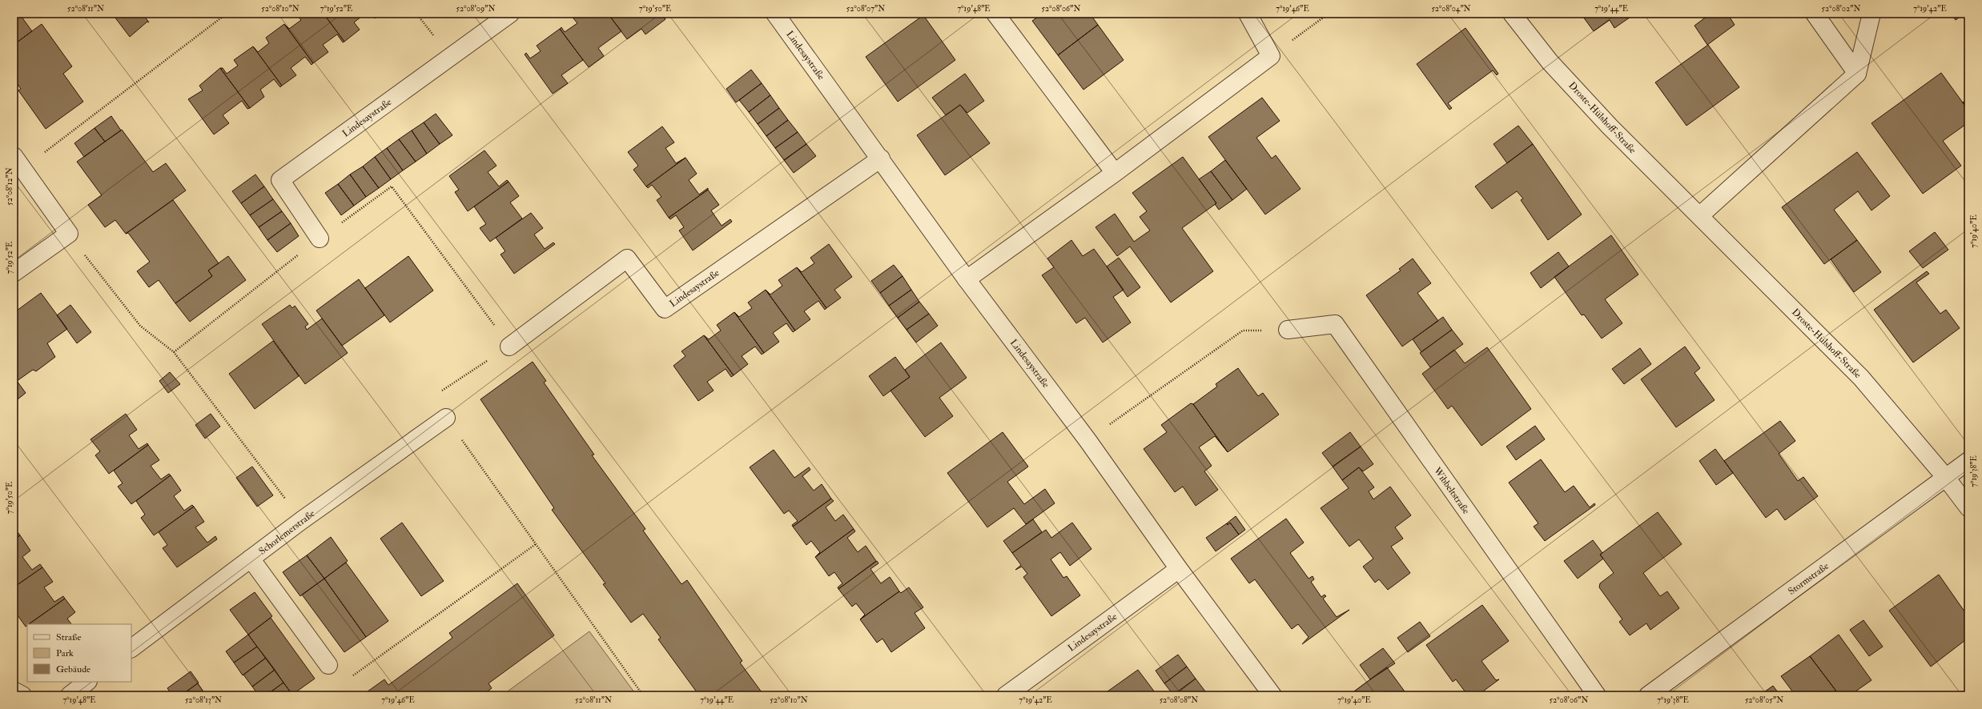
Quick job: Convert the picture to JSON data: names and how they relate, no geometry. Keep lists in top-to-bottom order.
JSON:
{
  "streets": {
    "street": [
      "Lindesaystraße",
      "Droste-Hülshoff-Straße",
      "Wibbeltstraße",
      "Schorlemerstraße",
      "Stormstraße"
    ]
  },
  "crossings": [
    ["Droste-Hülshoff-Straße", "Stormstraße"]
  ],
  "legend": ["Straße", "Park", "Gebäude"],
  "coordinates": [
    "52°08'11\"N",
    "52°08'10\"N",
    "7°19'52\"E",
    "52°08'09\"N",
    "7°19'50\"E",
    "52°08'07\"N",
    "7°19'48\"E",
    "52°08'06\"N",
    "7°19'46\"E",
    "52°08'04\"N",
    "7°19'44\"E",
    "52°08'02\"N",
    "7°19'42\"E",
    "52°08'12\"N",
    "7°19'40\"E",
    "7°19'38\"E",
    "52°08'13\"N",
    "52°08'08\"N",
    "52°08'05\"N"
  ]
}
